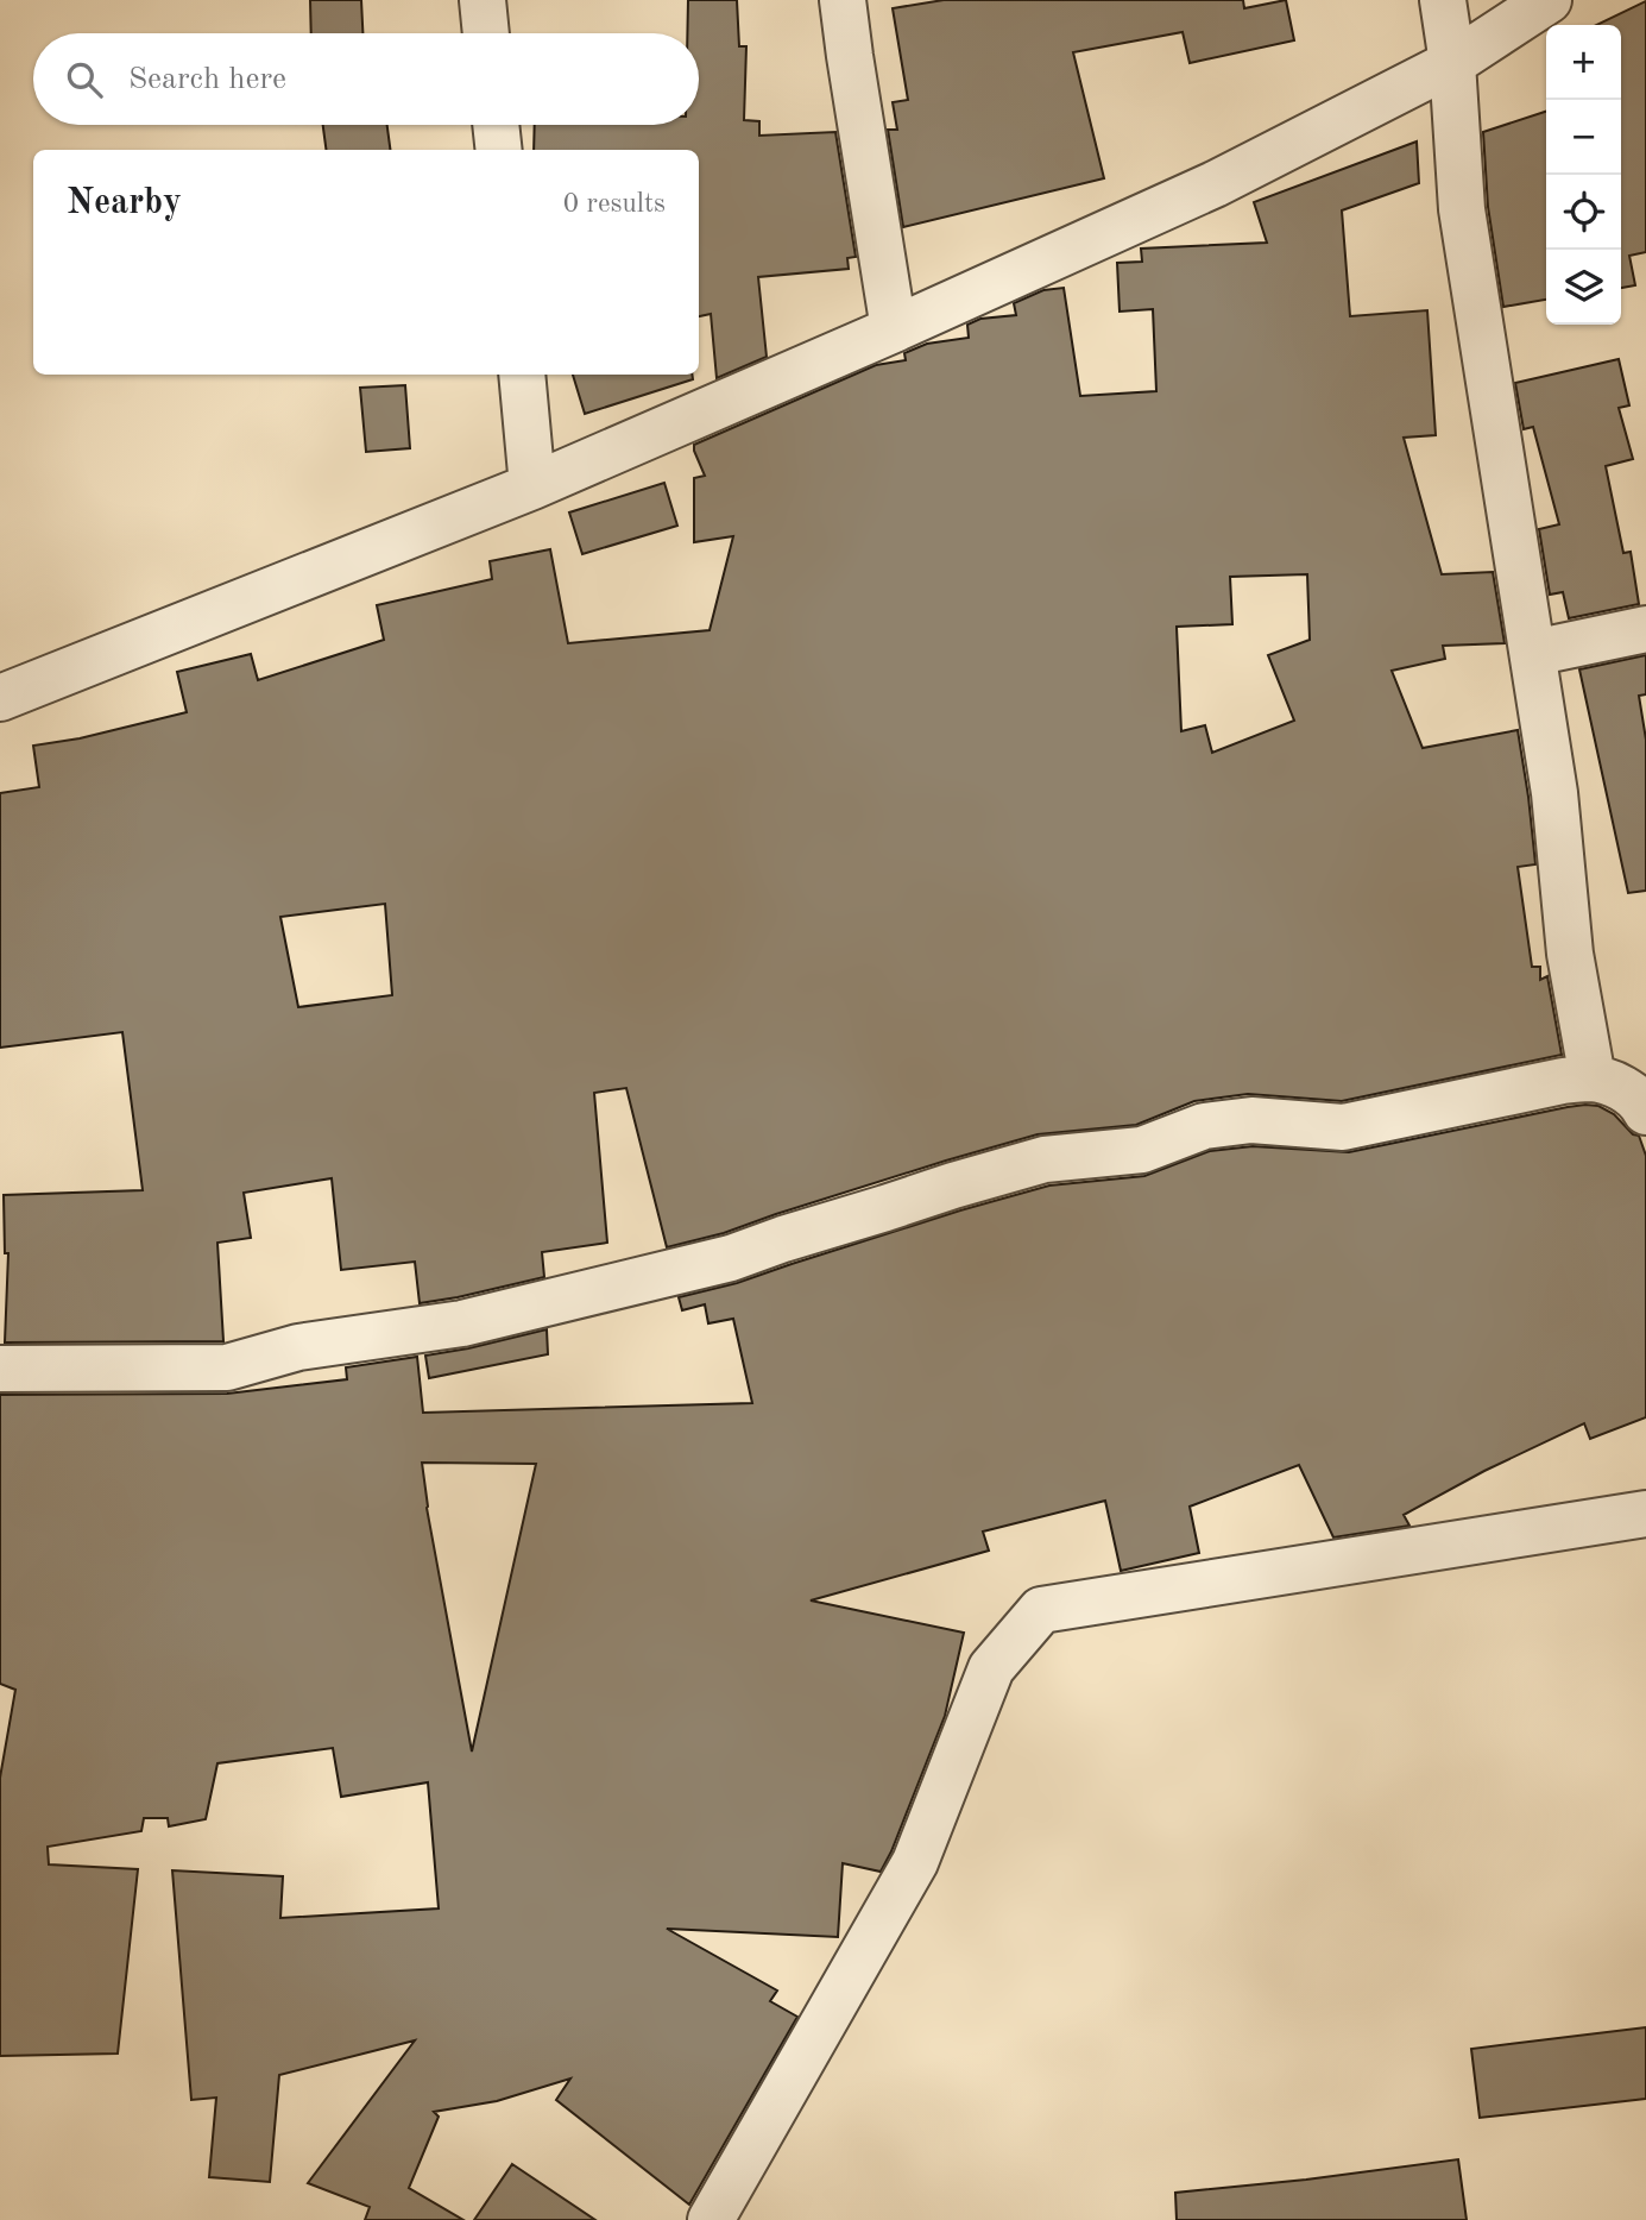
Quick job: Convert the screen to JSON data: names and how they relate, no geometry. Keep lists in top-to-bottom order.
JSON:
{
  "page": {
    "map_buttons": ["+", "−"],
    "search": "Search here",
    "heading": ["Nearby", "0 results"]
  }
}
